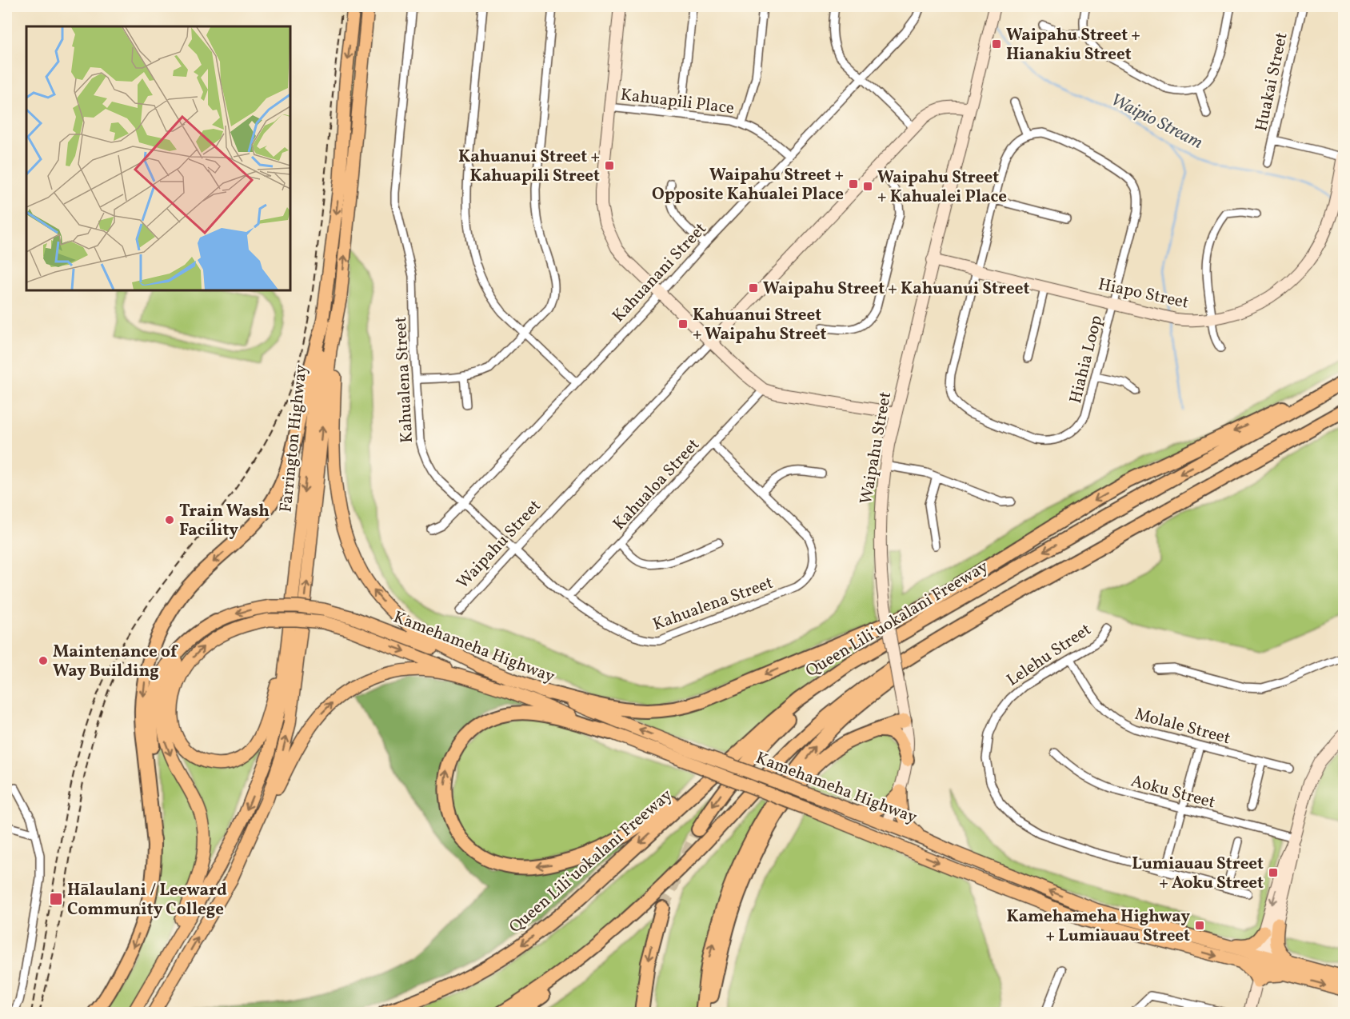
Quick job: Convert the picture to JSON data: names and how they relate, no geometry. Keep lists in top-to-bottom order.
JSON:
{
  "streets": {
    "highway": ["Queen Liliʻuokalani Freeway"],
    "main road": ["Farrington Highway", "Kamehameha Highway"],
    "street": [
      "Huakai Street",
      "Kahuapili Place",
      "Kahuanani Street",
      "Hiapo Street",
      "Hiahia Loop",
      "Kahualena Street",
      "Waipahu Street",
      "Kahualoa Street",
      "Lelehu Street",
      "Molale Street",
      "Aoku Street"
    ]
  },
  "crossings": [
    ["Kahuapili Place", "Kahuanani Street"],
    ["Kahuanani Street", "Kahualena Street"],
    ["Hiapo Street", "Hiahia Loop"],
    ["Hiapo Street", "Waipahu Street"],
    ["Kahualena Street", "Waipahu Street"],
    ["Kahualena Street", "Kahualoa Street"],
    ["Farrington Highway", "Kamehameha Highway"],
    ["Waipahu Street", "Kamehameha Highway"],
    ["Lelehu Street", "Molale Street"]
  ],
  "water": ["Waipio Stream"],
  "places": {
    "transit": [
      "Waipahu Street + Hianakiu Street",
      "Kahuanui Street + Kahuapili Street",
      "Waipahu Street + Opposite Kahualei Place",
      "Waipahu Street + Kahualei Place",
      "Waipahu Street + Kahuanui Street",
      "Kahuanui Street + Waipahu Street",
      "Lumiauau Street + Aoku Street",
      "Hālaulani / Leeward Community College",
      "Kamehameha Highway + Lumiauau Street"
    ],
    "other": ["Train Wash Facility", "Maintenance of Way Building"]
  }
}
